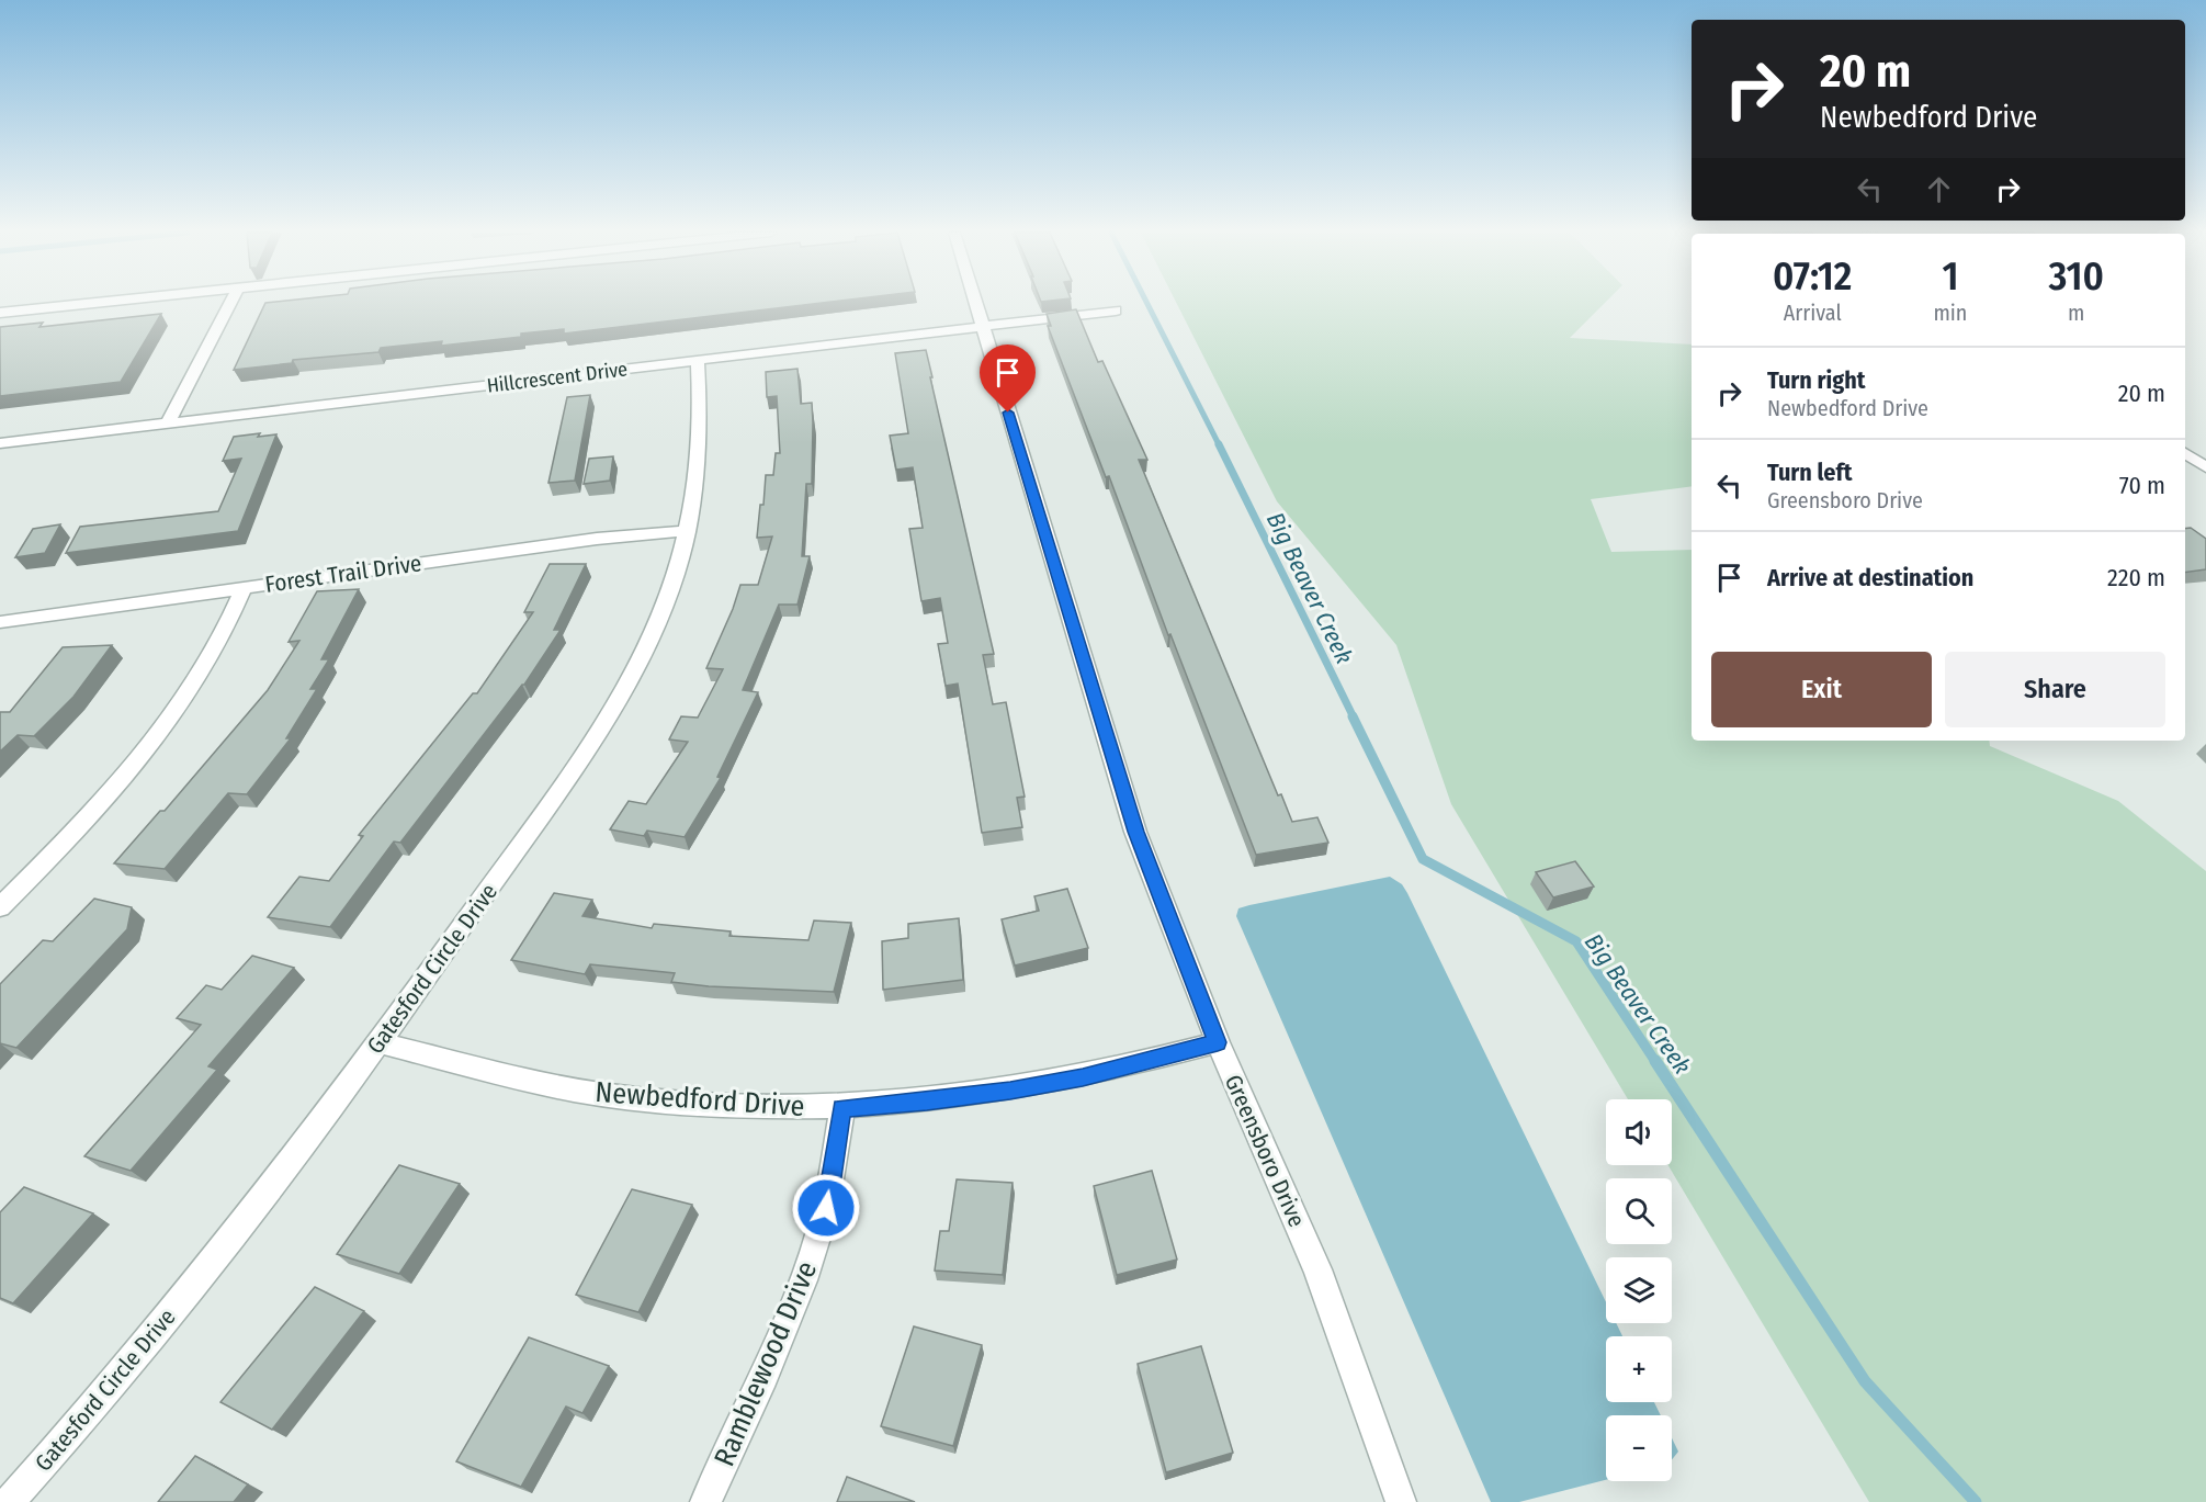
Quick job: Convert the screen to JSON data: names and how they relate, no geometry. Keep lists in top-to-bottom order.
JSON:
{
  "streets": {
    "street": [
      "Hillcrescent Drive",
      "Forest Trail Drive",
      "Gatesford Circle Drive",
      "Newbedford Drive",
      "Greensboro Drive",
      "Ramblewood Drive"
    ]
  },
  "crossings": [
    ["Hillcrescent Drive", "Gatesford Circle Drive"],
    ["Hillcrescent Drive", "Greensboro Drive"],
    ["Forest Trail Drive", "Gatesford Circle Drive"],
    ["Gatesford Circle Drive", "Newbedford Drive"],
    ["Newbedford Drive", "Greensboro Drive"],
    ["Newbedford Drive", "Ramblewood Drive"]
  ],
  "water": ["Big Beaver Creek"],
  "page": {
    "turn": ["20 m", "Newbedford Drive"],
    "eta": [
      "07:12",
      "Arrival",
      "1",
      "min",
      "310",
      "m"
    ],
    "list": [
      {
        "name": "Turn right",
        "note": "Newbedford Drive",
        "value": "20 m"
      },
      {
        "name": "Turn left",
        "note": "Greensboro Drive",
        "value": "70 m"
      },
      {
        "name": "Arrive at destination",
        "value": "220 m"
      }
    ],
    "buttons": ["Exit", "Share"],
    "map_buttons": ["+", "−"]
  }
}
